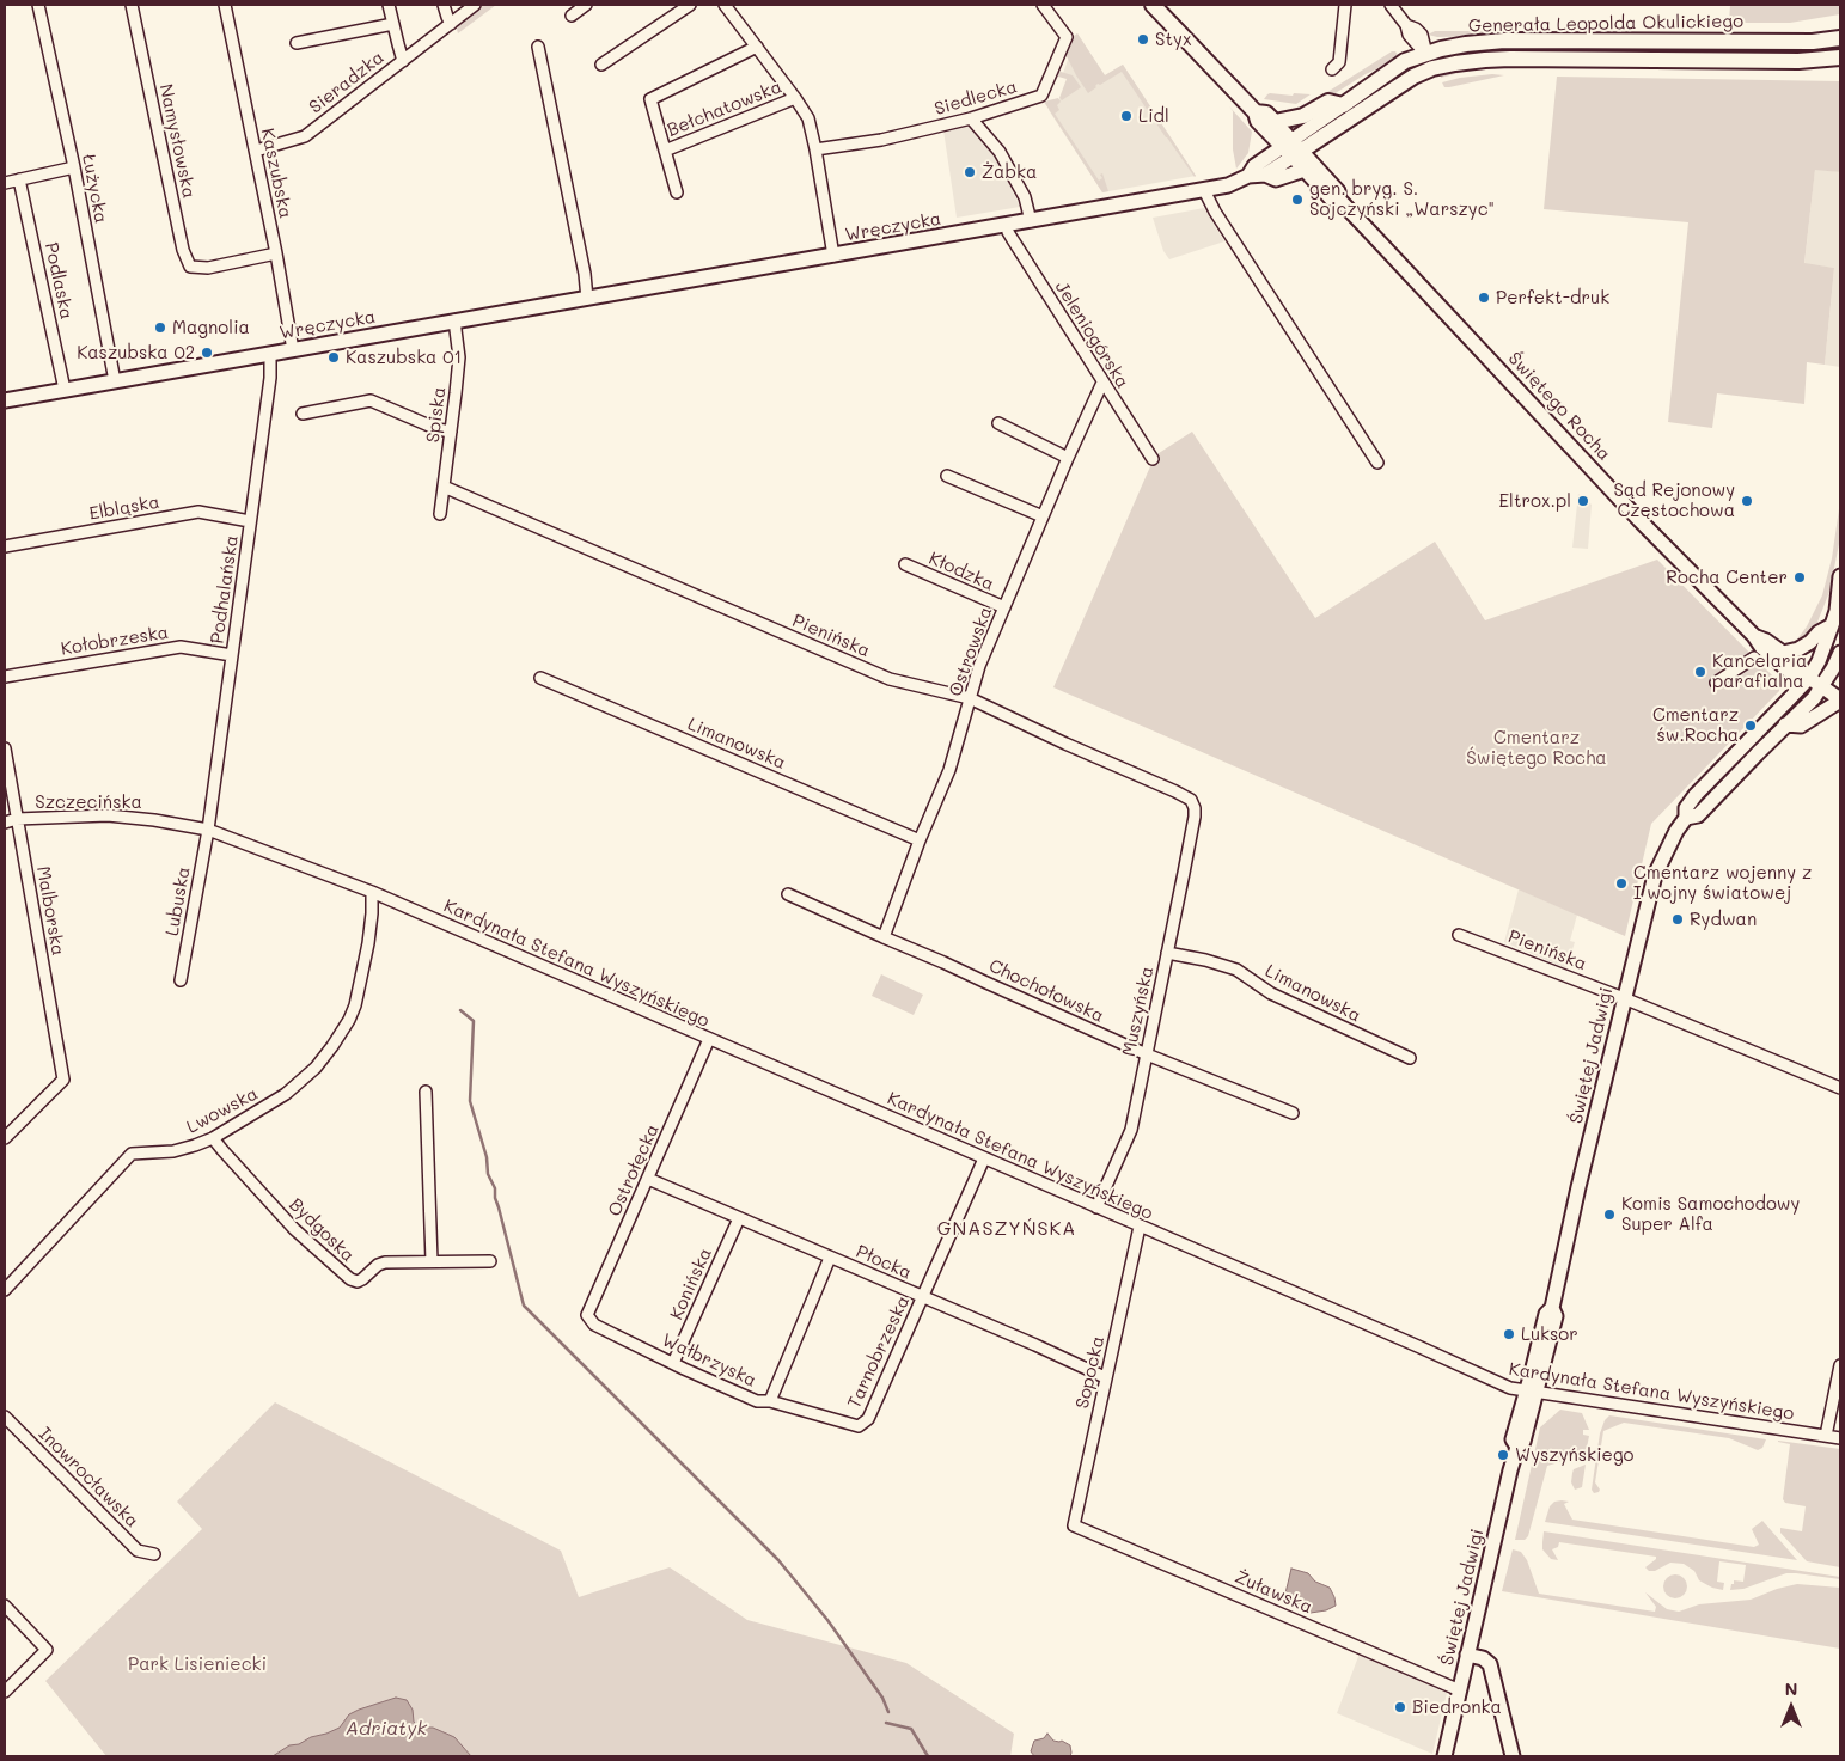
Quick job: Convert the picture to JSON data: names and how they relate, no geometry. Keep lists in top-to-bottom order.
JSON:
{
  "streets": {
    "main road": [
      "Generała Leopolda Okulickiego",
      "Wręczycka",
      "Świętego Rocha",
      "Świętej Jadwigi"
    ],
    "street": [
      "Sieradzka",
      "Siedlecka",
      "Bełchatowska",
      "Namysłowska",
      "Kaszubska",
      "Łużycka",
      "Podlaska",
      "Jeleniogórska",
      "Spiska",
      "Elbląska",
      "Kłodzka",
      "Podhalańska",
      "Pienińska",
      "Kołobrzeska",
      "Ostrowska",
      "Limanowska",
      "Szczecińska",
      "Lubuska",
      "Malborska",
      "Kardynała Stefana Wyszyńskiego",
      "Chochołowska",
      "Muszyńska",
      "Lwowska",
      "Ostrołęcka",
      "Bydgoska",
      "Płocka",
      "Konińska",
      "Tarnobrzeska",
      "Wałbrzyska",
      "Sopocka",
      "Inowrocławska",
      "Żuławska"
    ]
  },
  "crossings": [
    ["Generała Leopolda Okulickiego", "Wręczycka"],
    ["Generała Leopolda Okulickiego", "Świętego Rocha"],
    ["Sieradzka", "Kaszubska"],
    ["Siedlecka", "Bełchatowska"],
    ["Bełchatowska", "Wręczycka"],
    ["Namysłowska", "Kaszubska"],
    ["Kaszubska", "Wręczycka"],
    ["Łużycka", "Wręczycka"],
    ["Wręczycka", "Podlaska"],
    ["Wręczycka", "Jeleniogórska"],
    ["Wręczycka", "Świętego Rocha"],
    ["Wręczycka", "Spiska"],
    ["Wręczycka", "Podhalańska"],
    ["Jeleniogórska", "Ostrowska"],
    ["Świętego Rocha", "Świętej Jadwigi"],
    ["Spiska", "Pienińska"],
    ["Elbląska", "Podhalańska"],
    ["Kłodzka", "Ostrowska"],
    ["Podhalańska", "Kołobrzeska"],
    ["Podhalańska", "Szczecińska"],
    ["Podhalańska", "Lubuska"],
    ["Podhalańska", "Kardynała Stefana Wyszyńskiego"],
    ["Pienińska", "Ostrowska"],
    ["Pienińska", "Muszyńska"],
    ["Pienińska", "Świętej Jadwigi"],
    ["Ostrowska", "Limanowska"],
    ["Ostrowska", "Chochołowska"],
    ["Limanowska", "Muszyńska"],
    ["Szczecińska", "Lubuska"],
    ["Szczecińska", "Malborska"],
    ["Szczecińska", "Kardynała Stefana Wyszyńskiego"],
    ["Lubuska", "Kardynała Stefana Wyszyńskiego"],
    ["Kardynała Stefana Wyszyńskiego", "Muszyńska"],
    ["Kardynała Stefana Wyszyńskiego", "Świętej Jadwigi"],
    ["Kardynała Stefana Wyszyńskiego", "Lwowska"],
    ["Kardynała Stefana Wyszyńskiego", "Ostrołęcka"],
    ["Kardynała Stefana Wyszyńskiego", "Tarnobrzeska"],
    ["Kardynała Stefana Wyszyńskiego", "Sopocka"],
    ["Chochołowska", "Muszyńska"],
    ["Świętej Jadwigi", "Żuławska"],
    ["Lwowska", "Bydgoska"],
    ["Ostrołęcka", "Płocka"],
    ["Ostrołęcka", "Wałbrzyska"],
    ["Płocka", "Konińska"],
    ["Płocka", "Tarnobrzeska"],
    ["Płocka", "Sopocka"],
    ["Konińska", "Wałbrzyska"],
    ["Tarnobrzeska", "Wałbrzyska"],
    ["Sopocka", "Żuławska"]
  ],
  "districts": ["GNASZYŃSKA"],
  "water": ["Adriatyk"],
  "parks": ["Cmentarz Świętego Rocha", "Park Lisieniecki"],
  "places": [
    "Styx",
    "Lidl",
    "Żabka",
    "gen. bryg. S. Sojczyński „Warszyc\"",
    "Perfekt-druk",
    "Magnolia",
    "Kaszubska 02",
    "Kaszubska 01",
    "Eltrox.pl",
    "Sąd Rejonowy Częstochowa",
    "Rocha Center",
    "Kancelaria parafialna",
    "Cmentarz św.Rocha",
    "Cmentarz wojenny z I wojny światowej",
    "Rydwan",
    "Komis Samochodowy Super Alfa",
    "Luksor",
    "Wyszyńskiego",
    "Biedronka"
  ],
  "north": "top"
}
